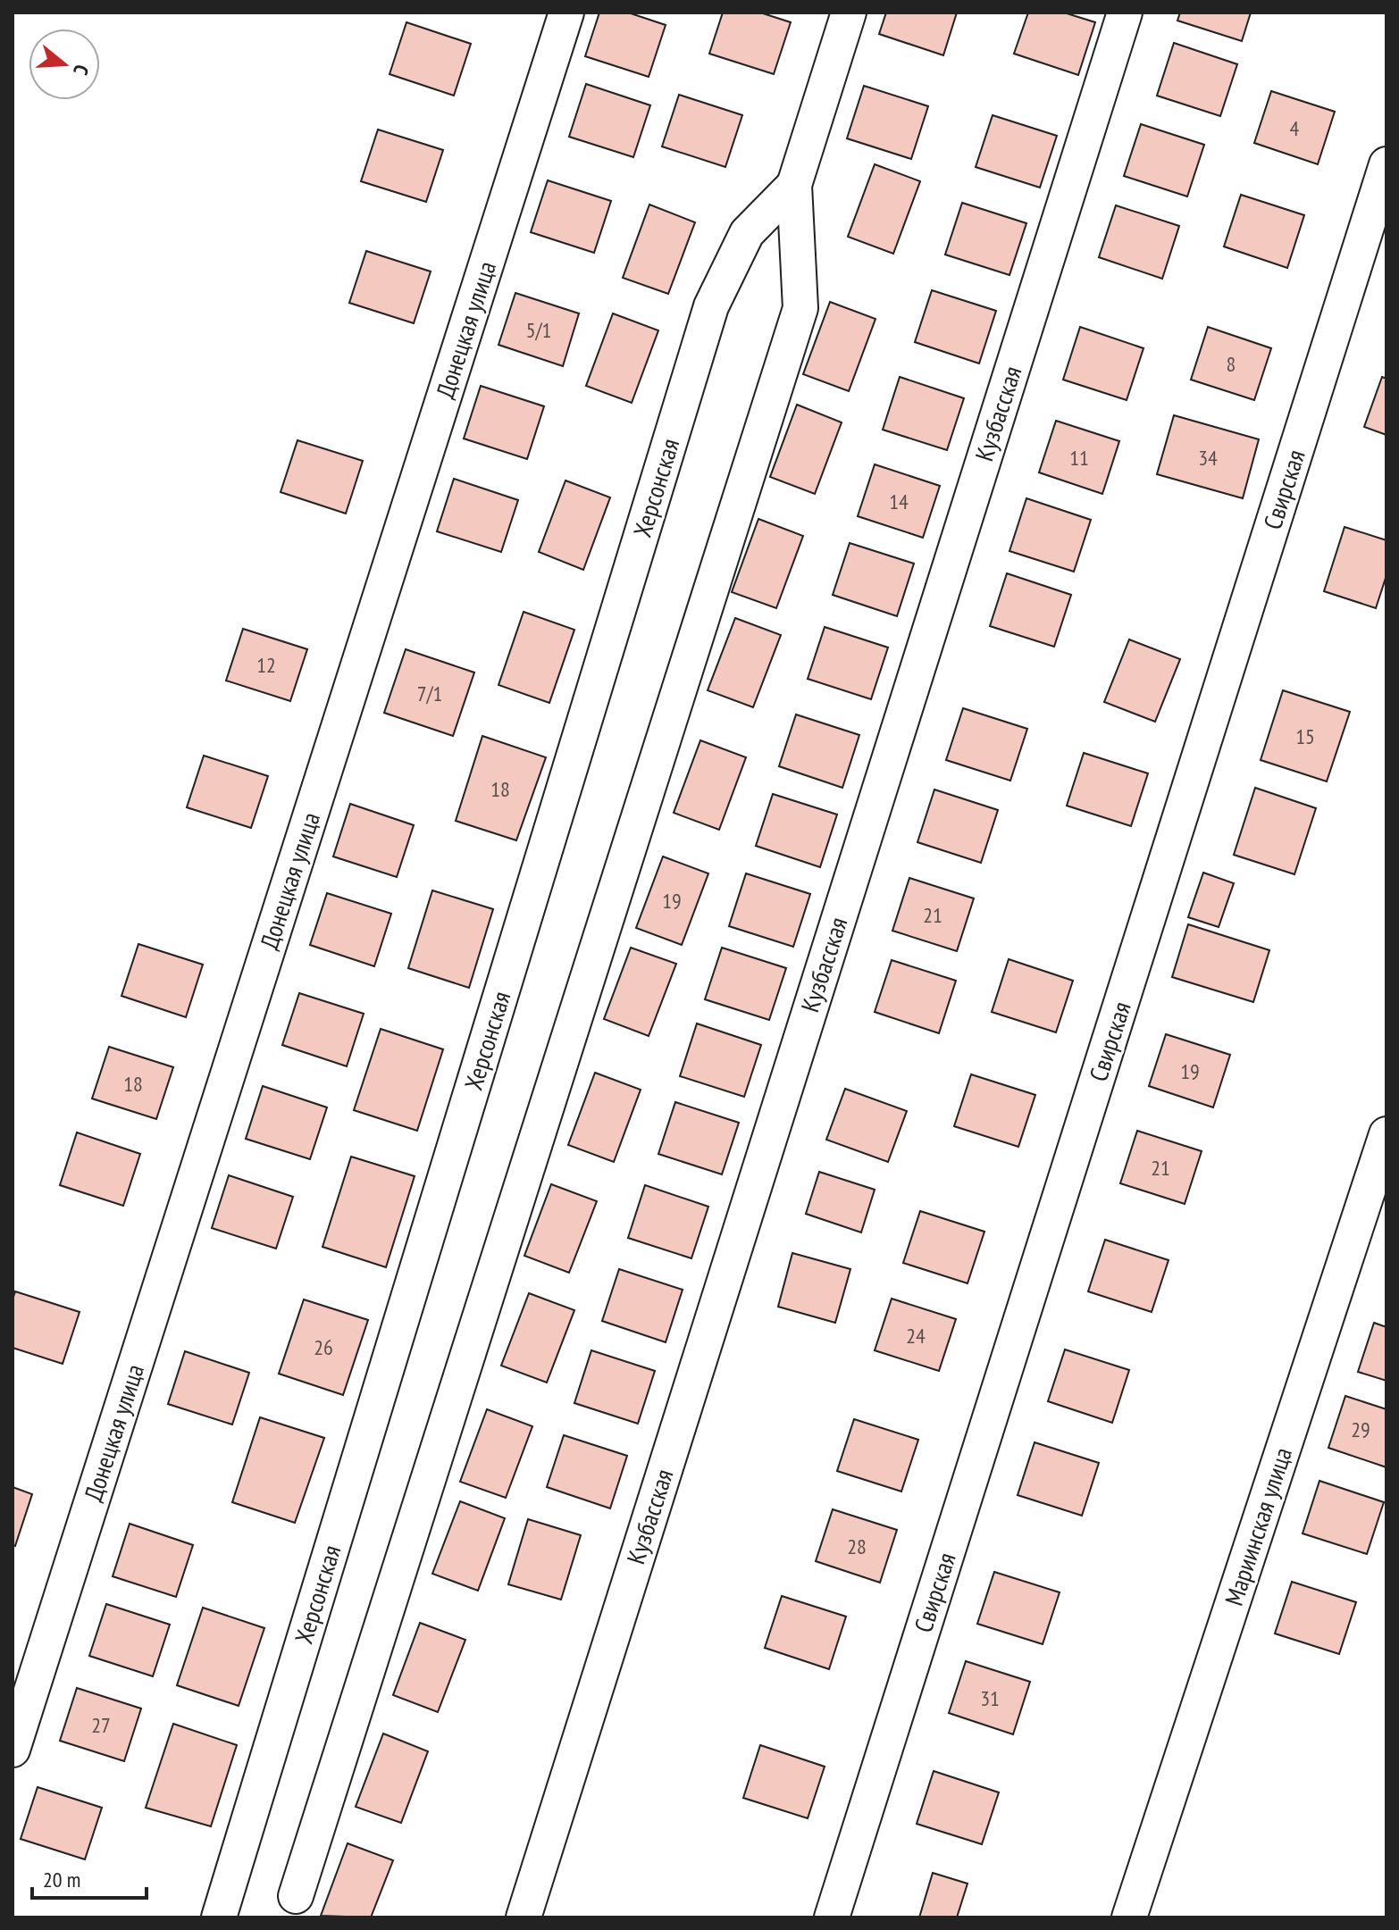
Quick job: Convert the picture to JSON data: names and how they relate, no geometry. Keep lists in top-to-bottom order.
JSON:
{
  "streets": {
    "street": [
      "Донецкая улица",
      "Кузбасская",
      "Херсонская",
      "Свирская",
      "Мариинская улица"
    ]
  },
  "house_numbers": [
    "4",
    "5/1",
    "8",
    "11",
    "34",
    "14",
    "12",
    "7/1",
    "15",
    "18",
    "19",
    "21",
    "19",
    "18",
    "21",
    "24",
    "26",
    "29",
    "28",
    "31",
    "27"
  ],
  "scale_bar": "20 m",
  "north": "right"
}
